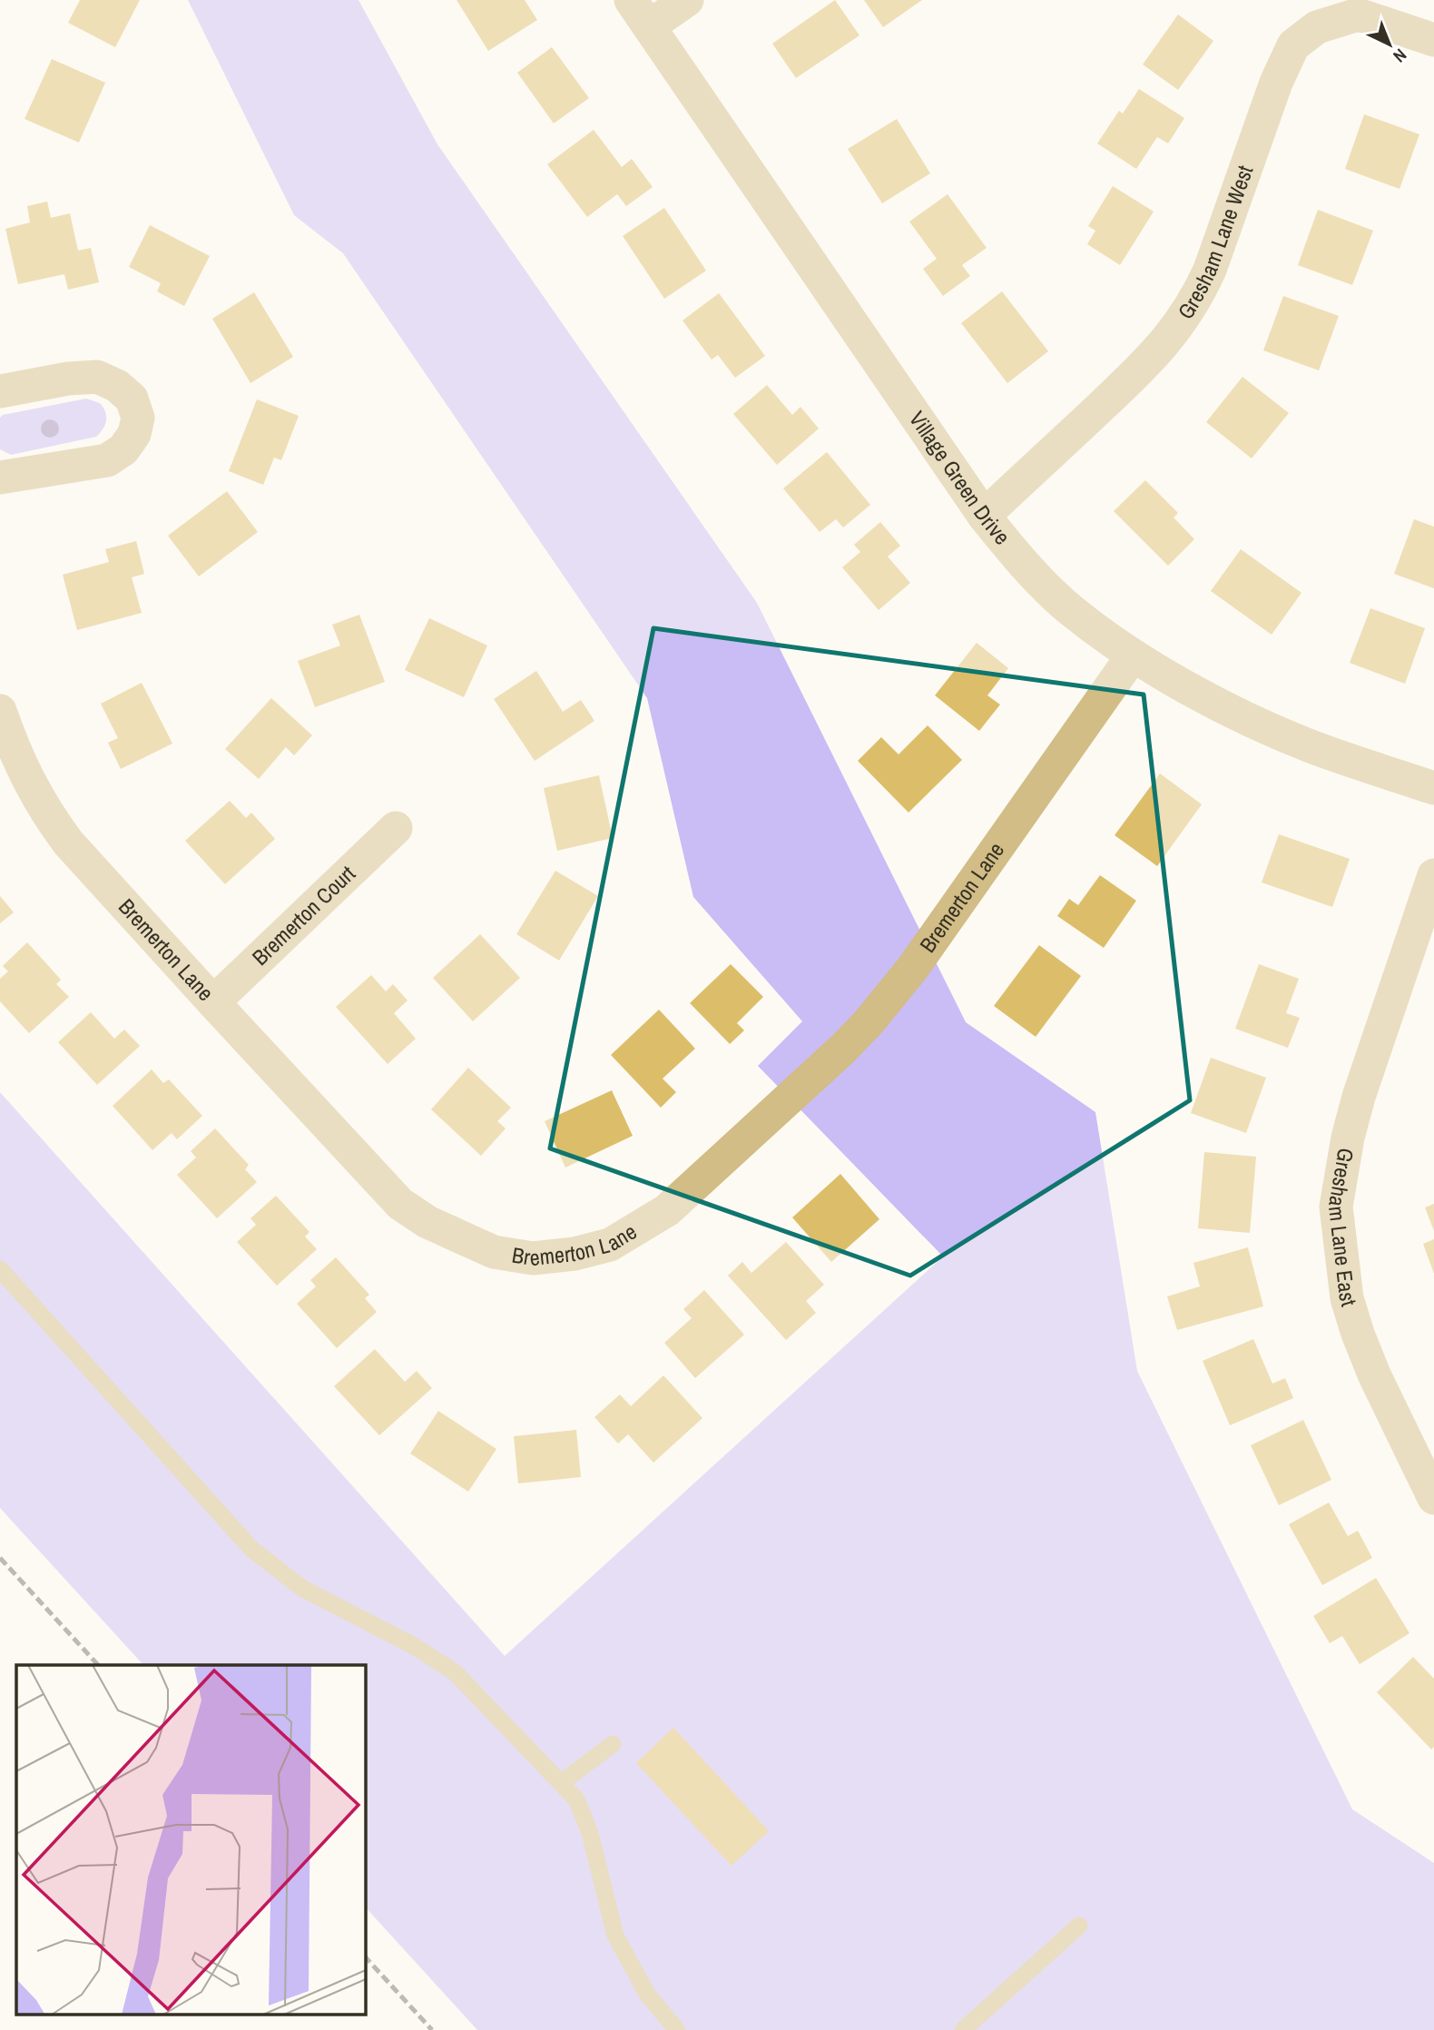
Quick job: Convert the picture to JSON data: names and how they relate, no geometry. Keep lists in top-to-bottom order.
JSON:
{
  "streets": {
    "street": [
      "Gresham Lane West",
      "Village Green Drive",
      "Bremerton Lane",
      "Bremerton Court",
      "Gresham Lane East"
    ]
  },
  "crossings": [
    ["Gresham Lane West", "Village Green Drive"],
    ["Village Green Drive", "Bremerton Lane"],
    ["Bremerton Lane", "Bremerton Court"]
  ],
  "north": "bottom right"
}
